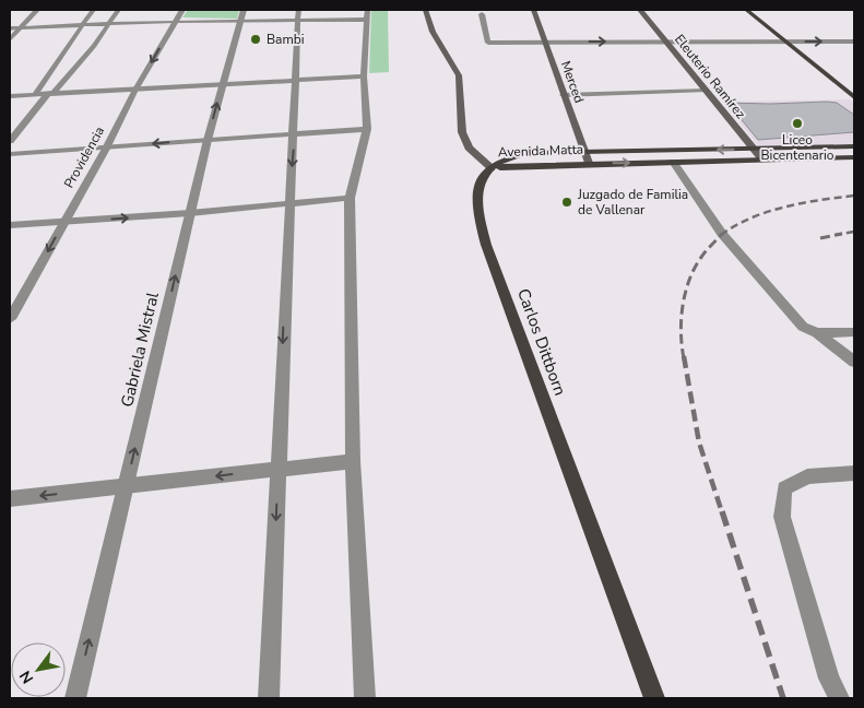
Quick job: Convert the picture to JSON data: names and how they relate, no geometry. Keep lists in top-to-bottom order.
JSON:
{
  "streets": {
    "main road": [
      "Eleuterio Ramírez",
      "Merced",
      "Avenida Matta",
      "Carlos Dittborn"
    ],
    "street": ["Providencia", "Gabriela Mistral"]
  },
  "crossings": [
    ["Eleuterio Ramírez", "Avenida Matta"],
    ["Merced", "Avenida Matta"],
    ["Avenida Matta", "Carlos Dittborn"]
  ],
  "places": ["Bambi", "Liceo Bicentenario", "Juzgado de Familia de Vallenar"],
  "north": "bottom left"
}
